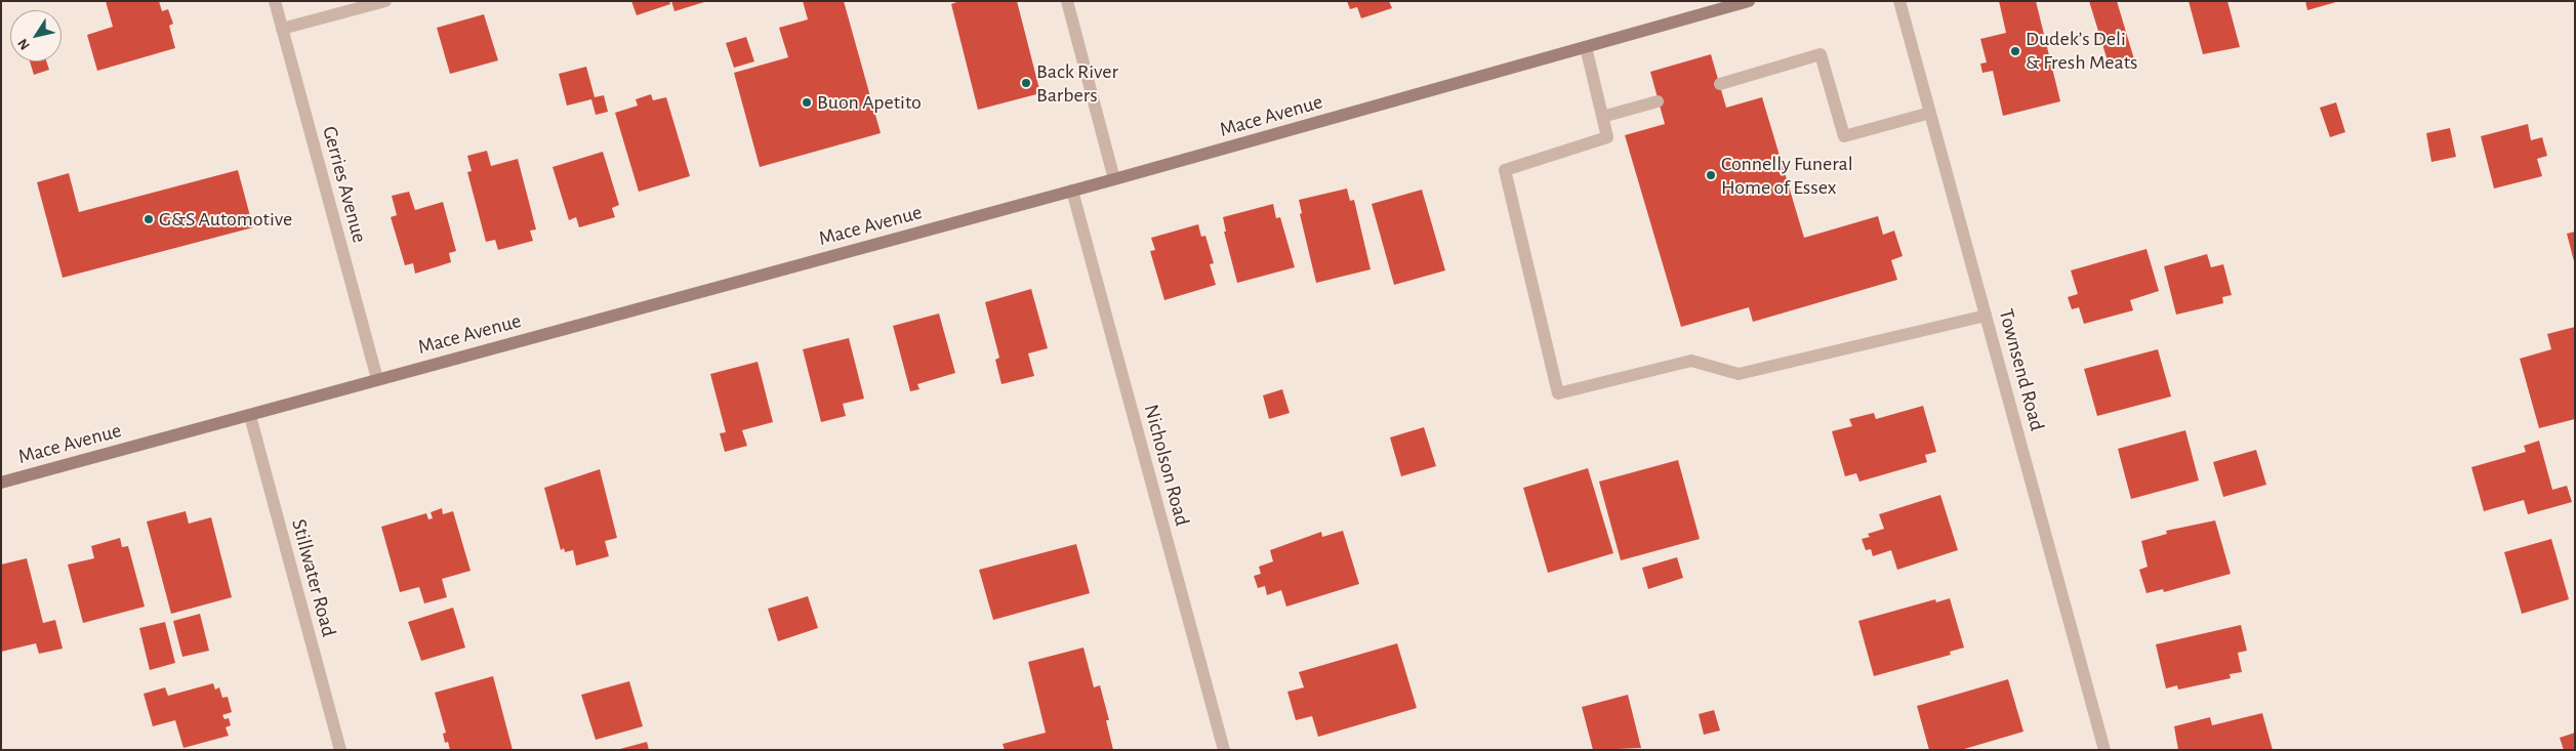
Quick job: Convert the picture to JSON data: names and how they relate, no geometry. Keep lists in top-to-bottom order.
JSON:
{
  "streets": {
    "main road": ["Mace Avenue"],
    "street": [
      "Gerries Avenue",
      "Townsend Road",
      "Nicholson Road",
      "Stillwater Road"
    ]
  },
  "crossings": [
    ["Mace Avenue", "Gerries Avenue"],
    ["Mace Avenue", "Nicholson Road"],
    ["Mace Avenue", "Stillwater Road"]
  ],
  "places": [
    "Dudek’s Deli & Fresh Meats",
    "Back River Barbers",
    "Buon Apetito",
    "Connelly Funeral Home of Essex",
    "G&S Automotive"
  ],
  "north": "bottom left"
}
